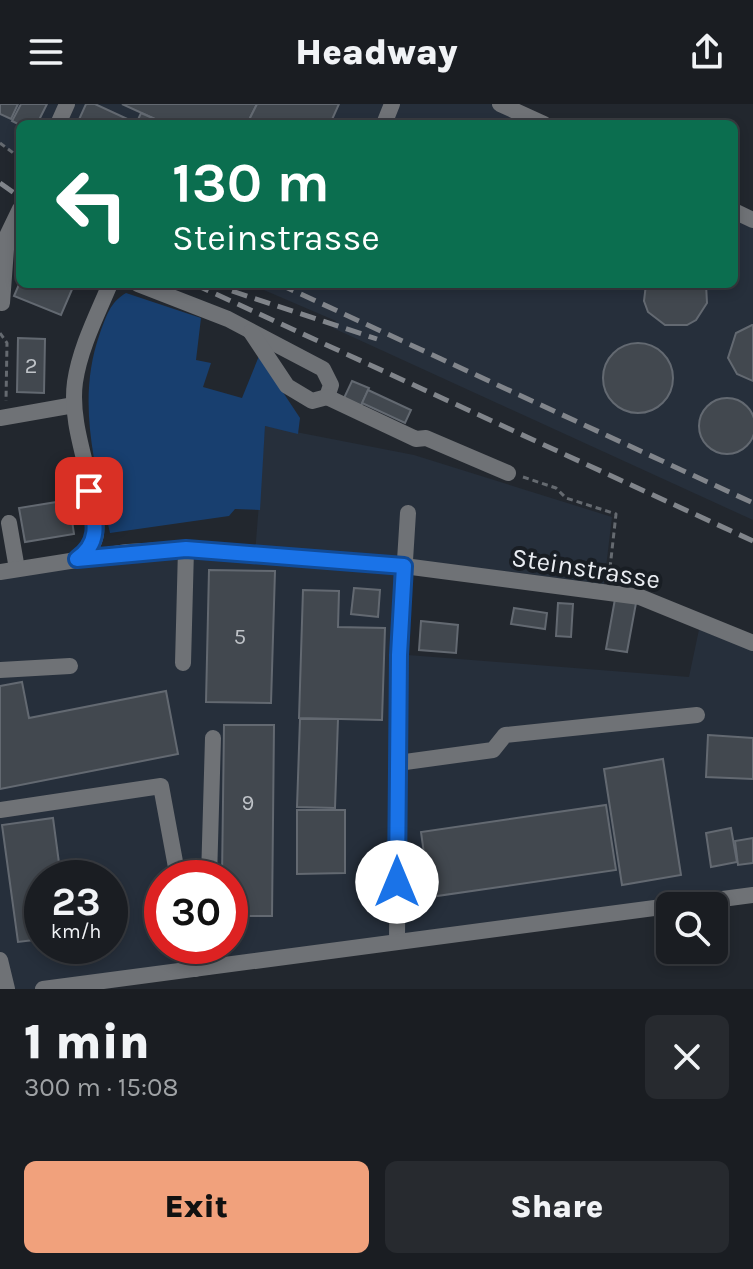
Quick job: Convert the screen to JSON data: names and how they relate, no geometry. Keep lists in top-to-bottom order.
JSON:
{
  "streets": {
    "street": ["Steinstrasse"]
  },
  "house_numbers": ["2", "5", "9"],
  "page": {
    "header": "Headway",
    "turn": ["130 m", "Steinstrasse"],
    "speed": "23 km/h",
    "limit": "30",
    "heading": ["1 min", "300 m · 15:08"],
    "buttons": ["Exit", "Share"]
  }
}
